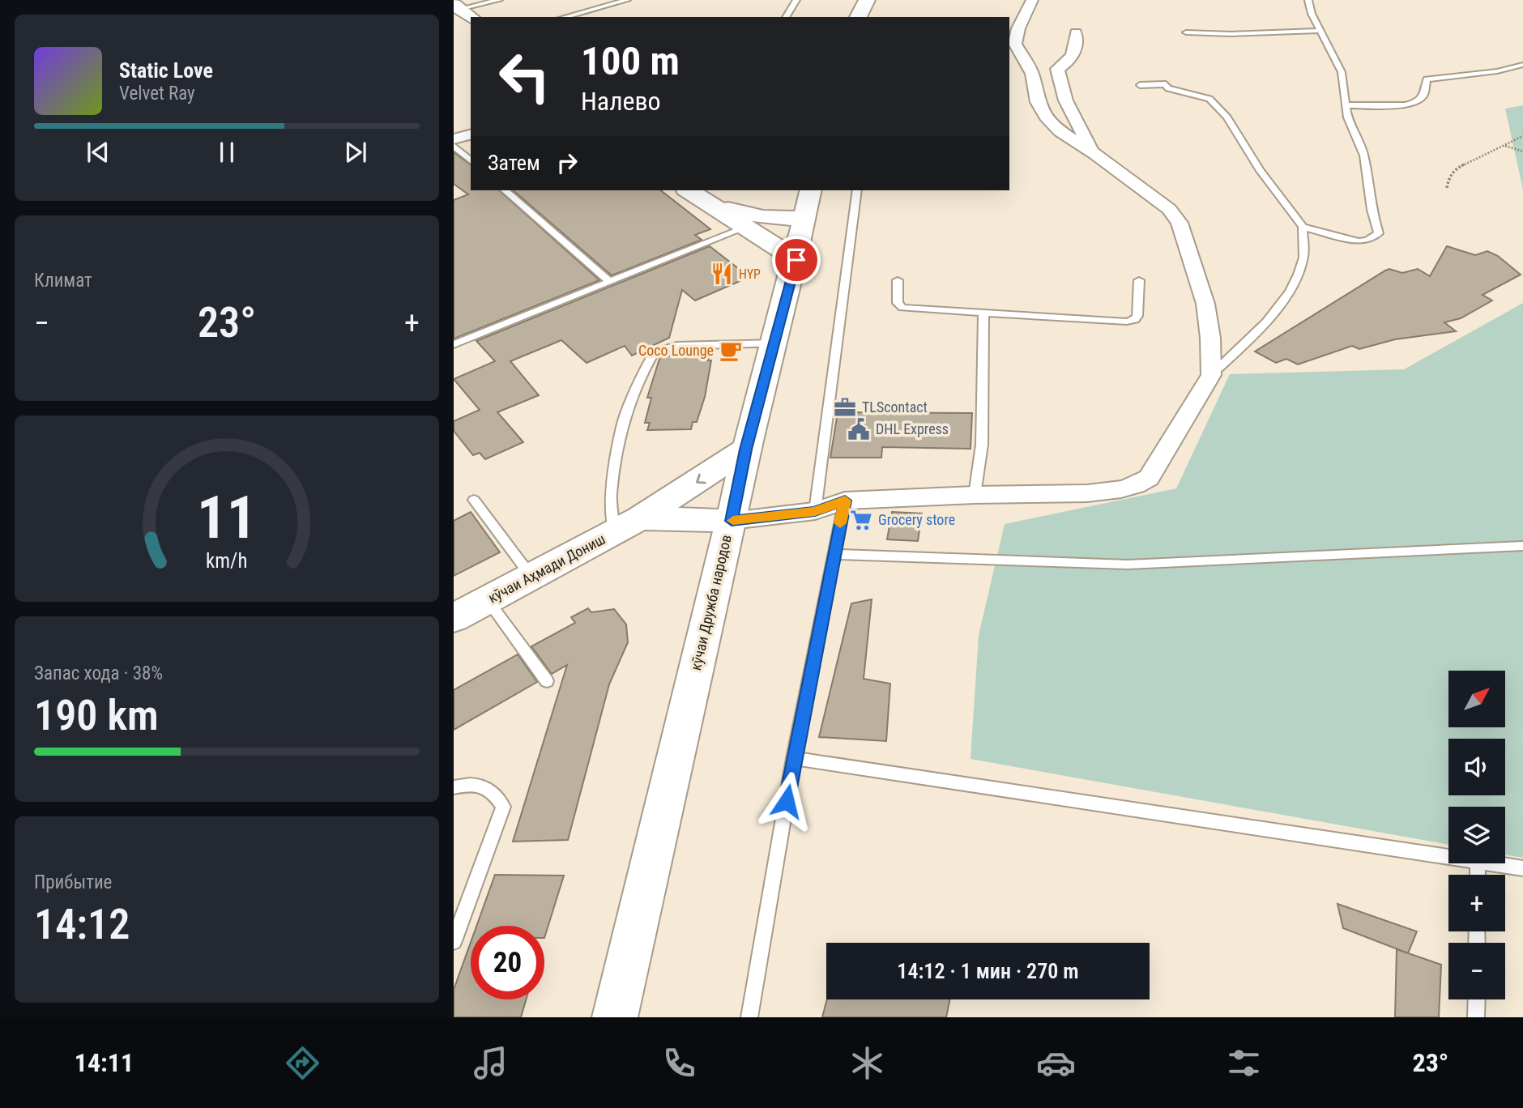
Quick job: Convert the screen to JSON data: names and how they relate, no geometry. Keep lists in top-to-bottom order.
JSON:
{
  "streets": {
    "main road": ["кӯчаи Аҳмади Дониш", "кӯчаи Дружба народов"]
  },
  "crossings": [
    ["кӯчаи Аҳмади Дониш", "кӯчаи Дружба народов"]
  ],
  "one_way": ["кӯчаи Аҳмади Дониш"],
  "places": {
    "restaurant": ["HYP"],
    "cafe": ["Coco Lounge"],
    "office": ["TLScontact"],
    "public building": ["DHL Express"],
    "supermarket": ["Grocery store"]
  },
  "north": "top right",
  "page": {
    "turn": ["100 m", "Налево"],
    "song": ["Static Love", "Velvet Ray"],
    "then": "Затем",
    "tile": [
      "Климат",
      ["Запас хода · 38%", "190 km"],
      ["Прибытие", "14:12"]
    ],
    "heat": ["−", "23°", "+"],
    "map_buttons": ["+", "−"],
    "limit": "20",
    "trip": "14:12 · 1 мин · 270 m",
    "tabs": ["14:11", "23°"],
    "gauge": ["11", "km/h"]
  }
}
